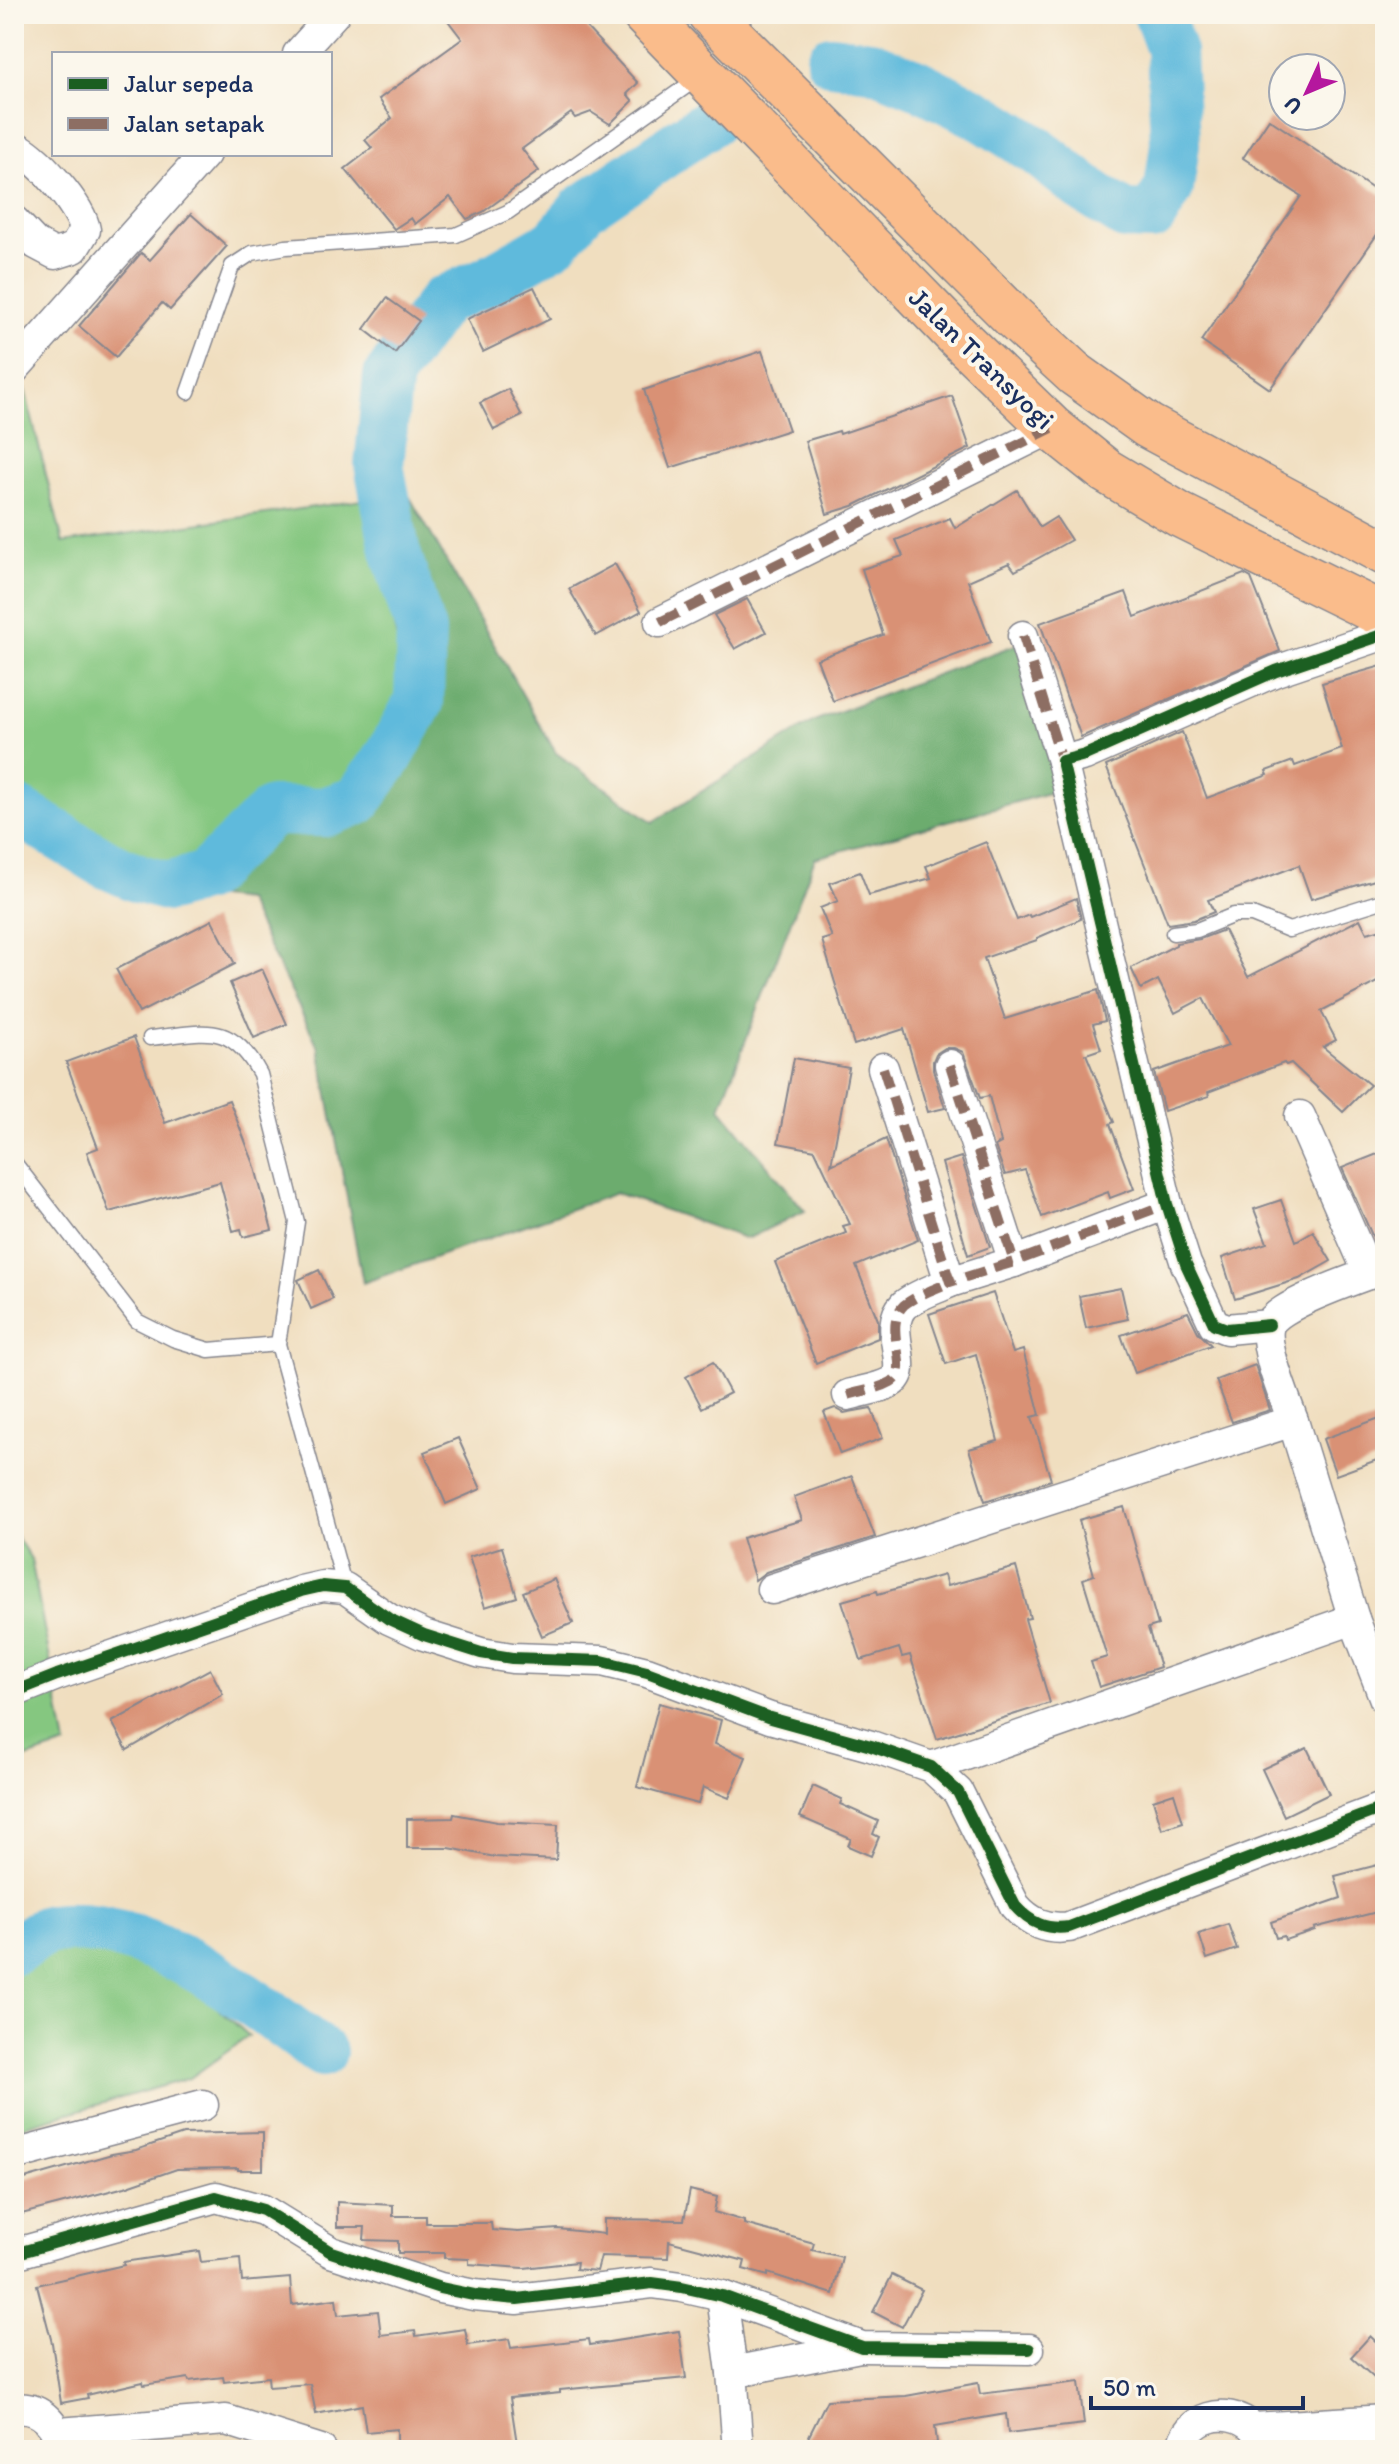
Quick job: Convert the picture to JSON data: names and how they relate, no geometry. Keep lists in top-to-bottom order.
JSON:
{
  "streets": {
    "highway": ["Jalan Transyogi"]
  },
  "legend": ["Jalur sepeda", "Jalan setapak"],
  "scale_bar": "50 m",
  "north": "bottom left"
}
